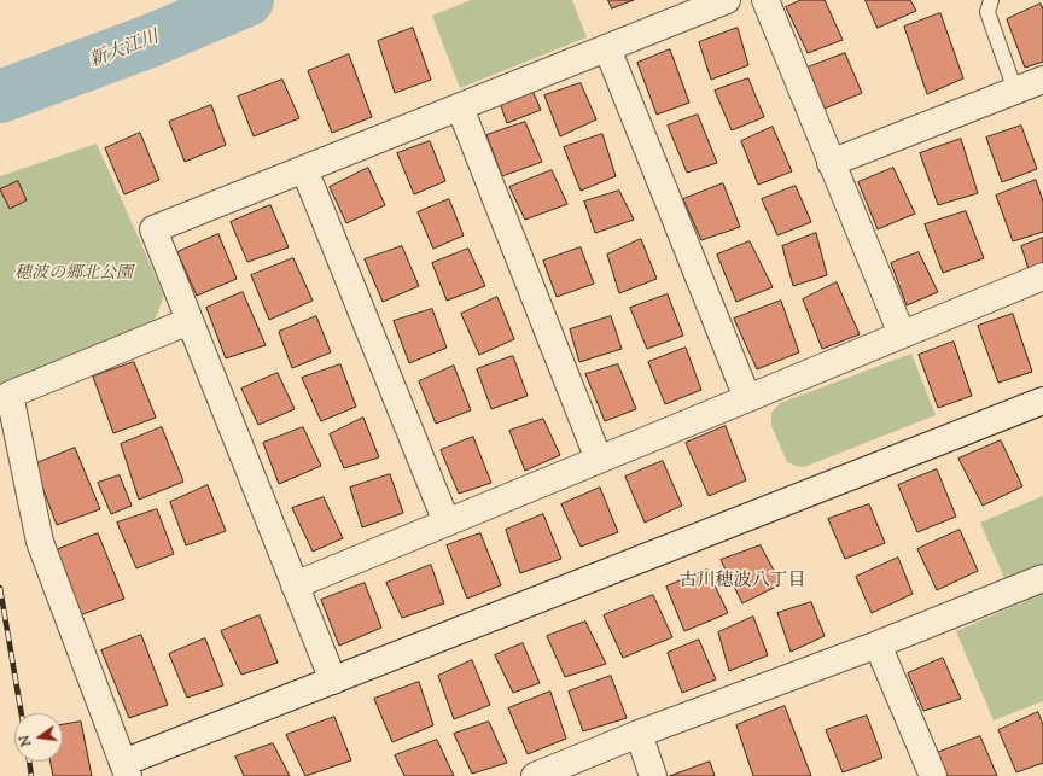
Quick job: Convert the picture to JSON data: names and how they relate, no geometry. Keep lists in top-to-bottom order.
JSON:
{
  "districts": ["古川穂波八丁目"],
  "water": ["新大江川"],
  "parks": ["穂波の郷北公園"],
  "north": "left"
}
